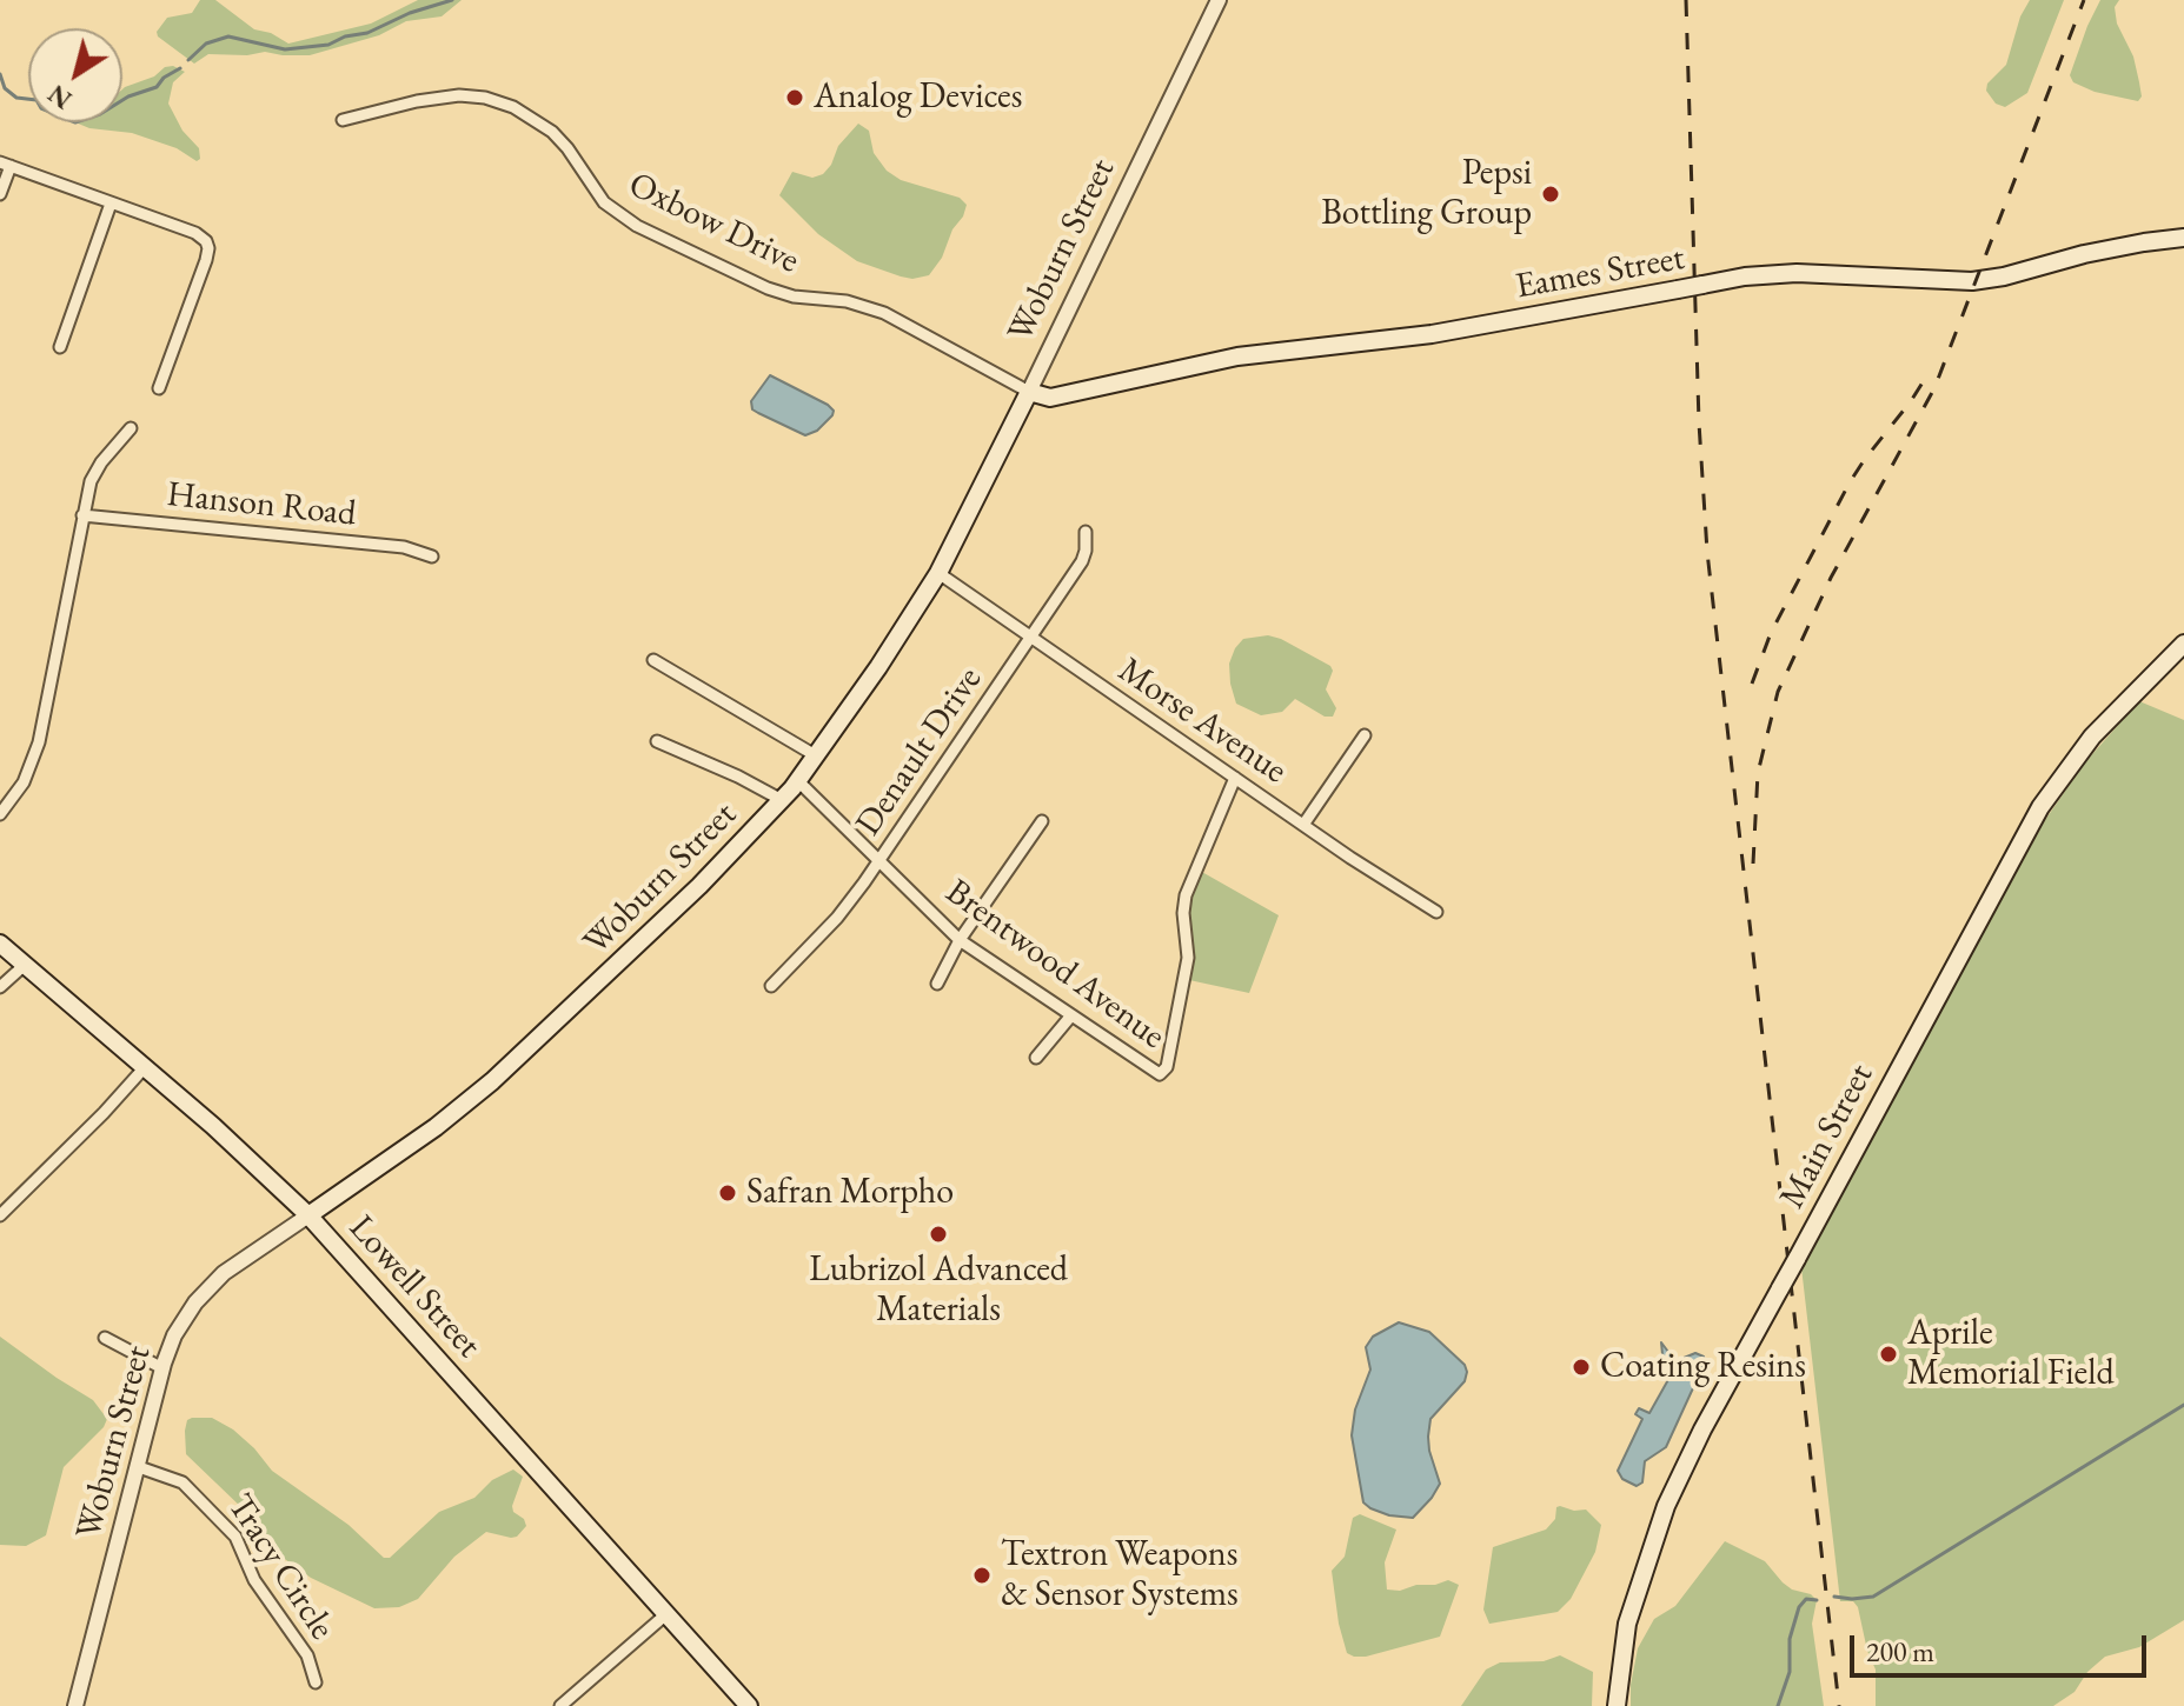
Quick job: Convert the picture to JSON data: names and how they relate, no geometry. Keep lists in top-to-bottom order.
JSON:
{
  "streets": {
    "main road": [
      "Woburn Street",
      "Eames Street",
      "Main Street",
      "Lowell Street"
    ],
    "street": [
      "Oxbow Drive",
      "Hanson Road",
      "Morse Avenue",
      "Denault Drive",
      "Brentwood Avenue",
      "Tracy Circle"
    ]
  },
  "crossings": [
    ["Oxbow Drive", "Woburn Street"],
    ["Oxbow Drive", "Eames Street"],
    ["Woburn Street", "Eames Street"],
    ["Woburn Street", "Morse Avenue"],
    ["Woburn Street", "Brentwood Avenue"],
    ["Woburn Street", "Lowell Street"],
    ["Woburn Street", "Tracy Circle"],
    ["Morse Avenue", "Denault Drive"],
    ["Morse Avenue", "Brentwood Avenue"],
    ["Denault Drive", "Brentwood Avenue"]
  ],
  "places": [
    "Analog Devices",
    "Pepsi Bottling Group",
    "Safran Morpho",
    "Lubrizol Advanced Materials",
    "Aprile Memorial Field",
    "Coating Resins",
    "Textron Weapons & Sensor Systems"
  ],
  "scale_bar": "200 m",
  "north": "bottom left"
}
